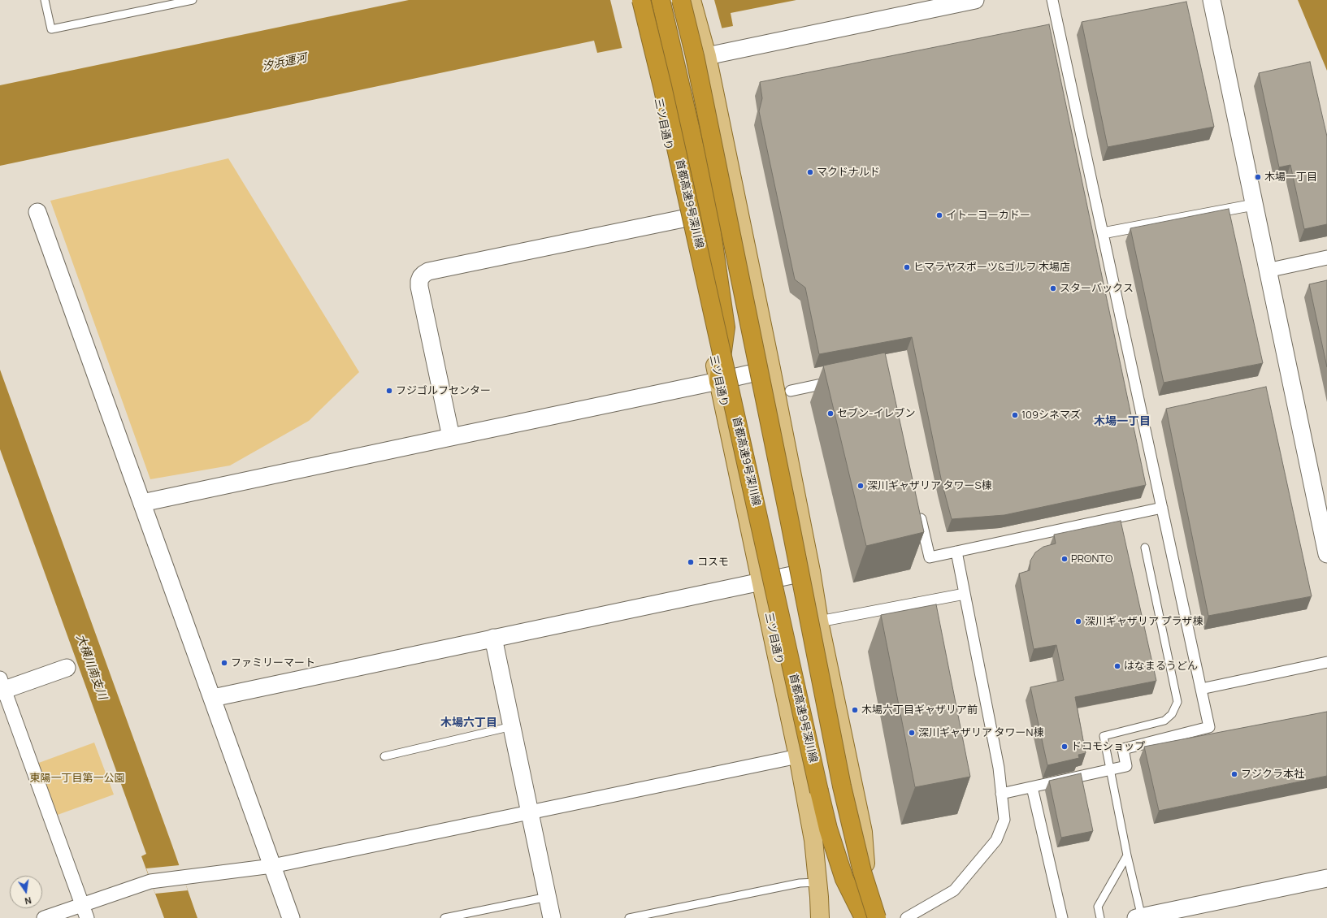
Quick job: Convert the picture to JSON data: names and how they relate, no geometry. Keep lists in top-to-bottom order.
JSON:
{
  "streets": {
    "highway": ["首都高速9号深川線"],
    "main road": ["三ツ目通り"]
  },
  "districts": ["木場一丁目", "木場六丁目"],
  "water": ["汐浜運河", "大横川南支川"],
  "parks": ["東陽一丁目第一公園"],
  "places": [
    "マクドナルド",
    "木場一丁目",
    "イトーヨーカドー",
    "ヒマラヤスポーツ&ゴルフ 木場店",
    "スターバックス",
    "フジゴルフセンター",
    "セブン-イレブン",
    "109シネマズ",
    "深川ギャザリア タワーS棟",
    "PRONTO",
    "コスモ",
    "深川ギャザリア プラザ棟",
    "ファミリーマート",
    "はなまるうどん",
    "木場六丁目ギャザリア前",
    "深川ギャザリア タワーN棟",
    "ドコモショップ",
    "フジクラ本社"
  ],
  "north": "bottom"
}
